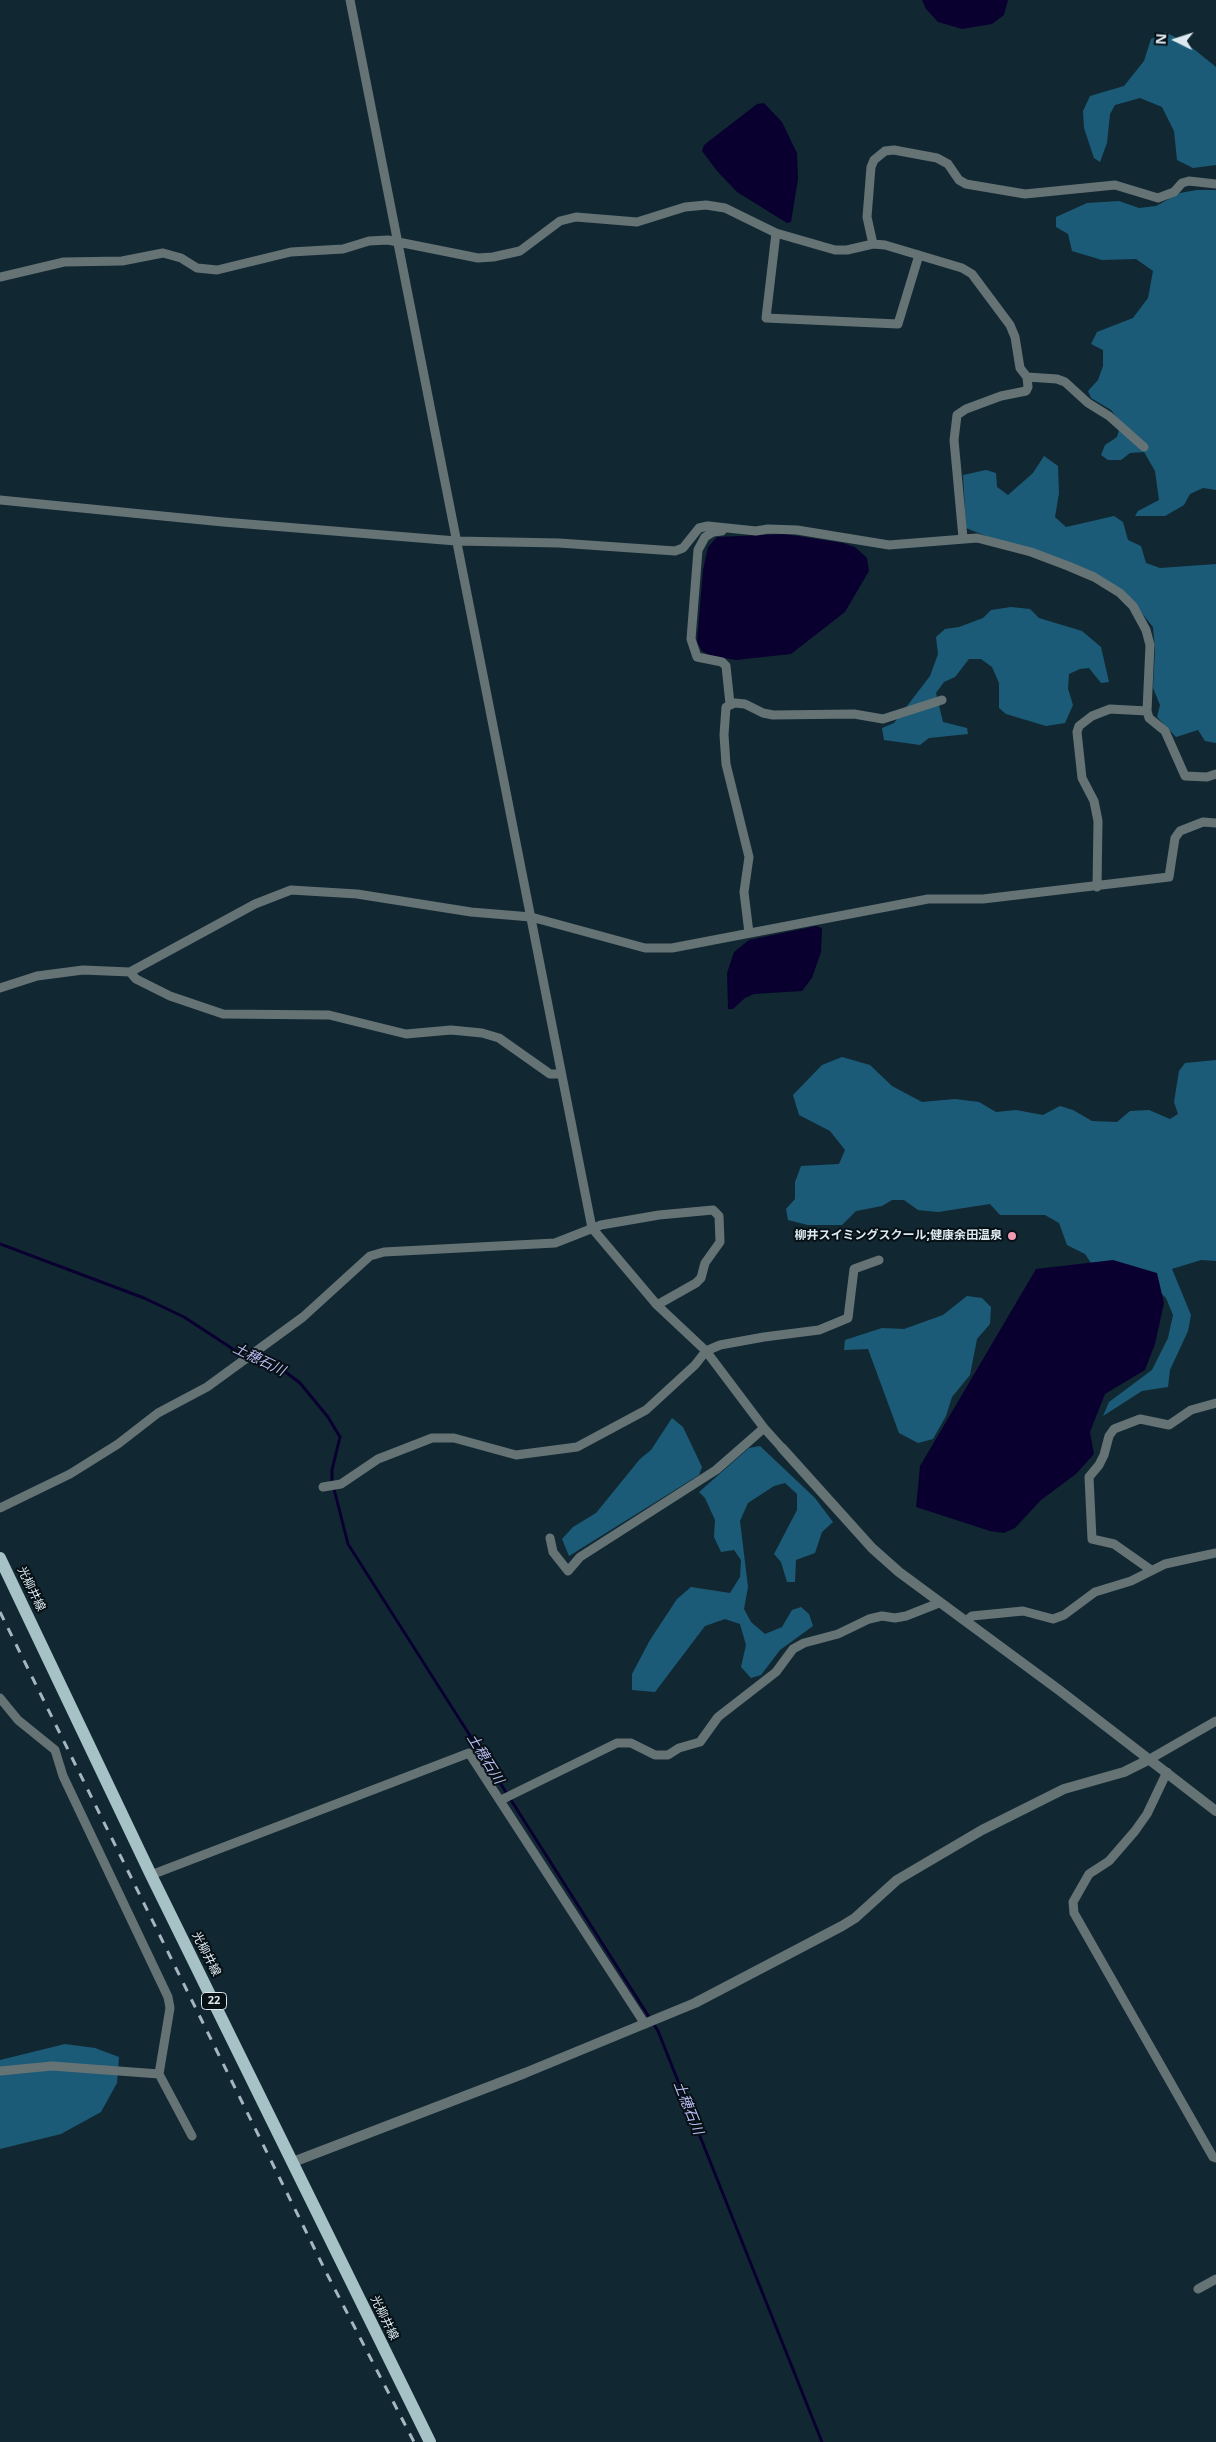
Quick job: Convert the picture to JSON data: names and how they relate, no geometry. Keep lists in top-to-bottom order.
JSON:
{
  "streets": {
    "main road": ["光柳井線", "22"]
  },
  "water": ["土穂石川"],
  "places": ["柳井スイミングスクール;健康余田温泉"],
  "north": "left"
}
